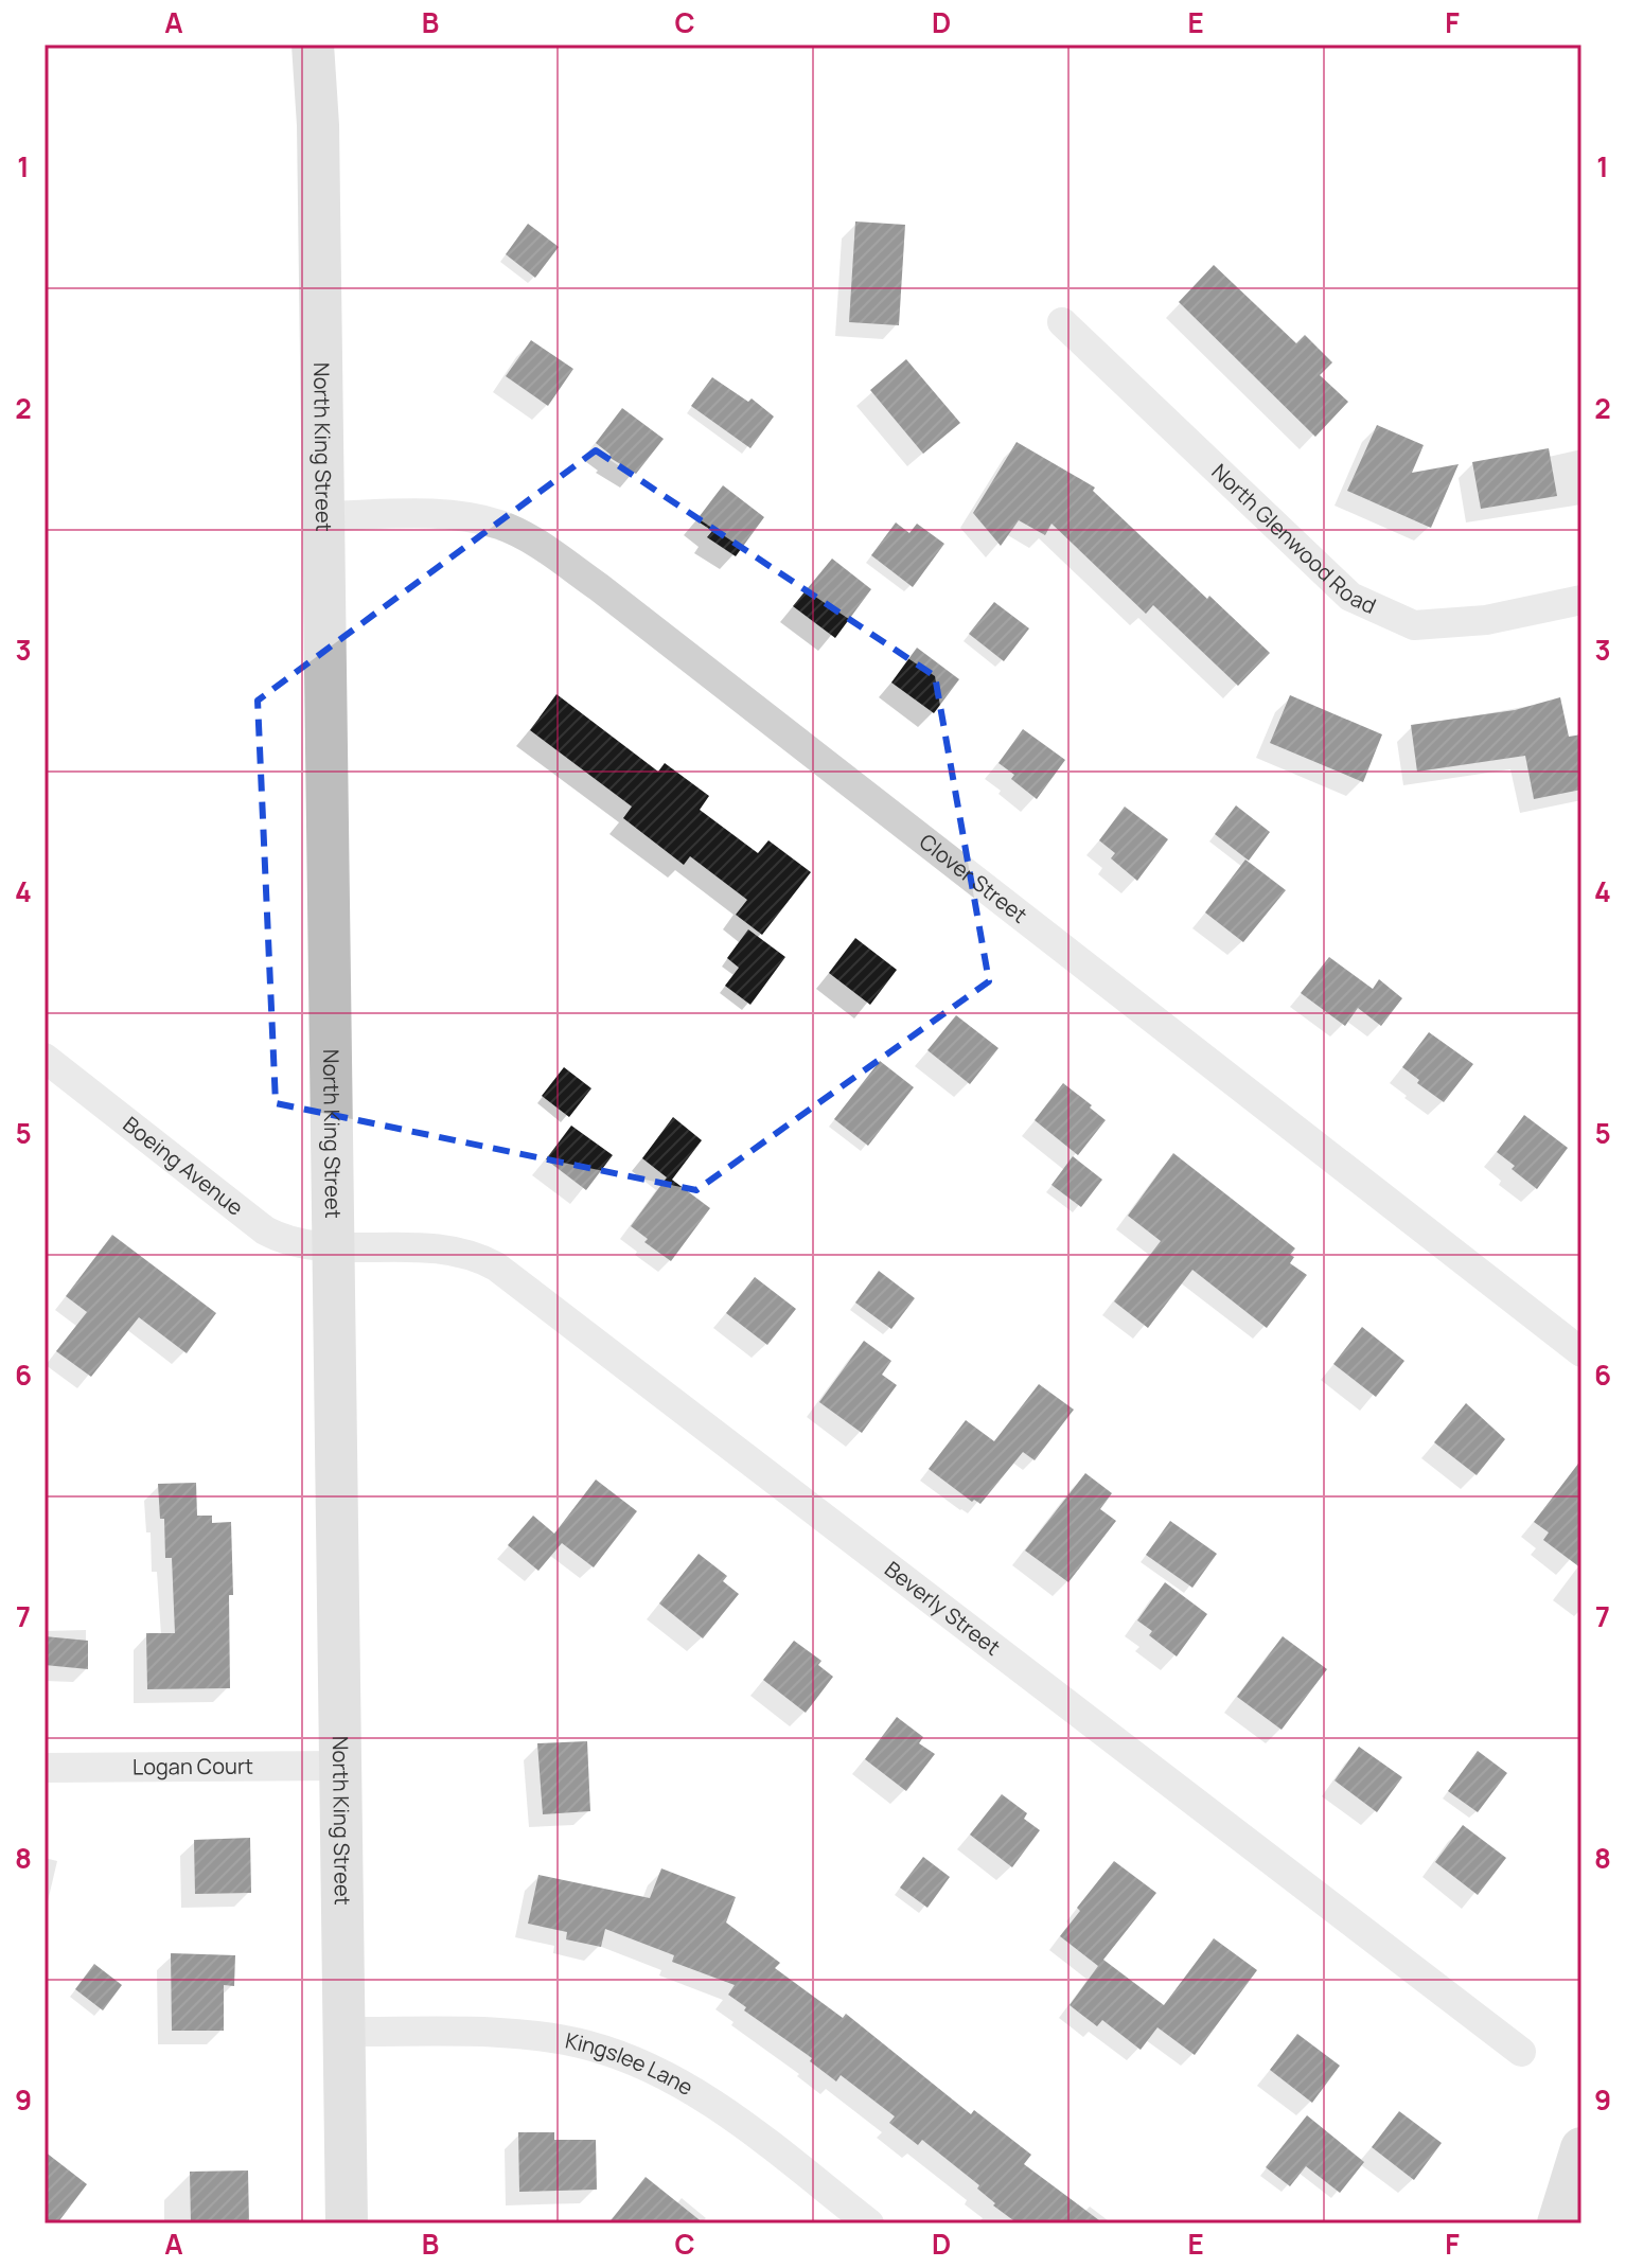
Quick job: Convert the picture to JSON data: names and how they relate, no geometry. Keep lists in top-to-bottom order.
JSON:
{
  "streets": {
    "main road": ["North King Street"],
    "street": [
      "North Glenwood Road",
      "Clover Street",
      "Boeing Avenue",
      "Beverly Street",
      "Logan Court",
      "Kingslee Lane"
    ]
  },
  "crossings": [
    ["North King Street", "Clover Street"],
    ["North King Street", "Boeing Avenue"],
    ["North King Street", "Beverly Street"],
    ["North King Street", "Logan Court"],
    ["North King Street", "Kingslee Lane"],
    ["Boeing Avenue", "Beverly Street"]
  ],
  "grid": {
    "columns": [
      "A",
      "B",
      "C",
      "D",
      "E",
      "F"
    ],
    "rows": [
      "1",
      "2",
      "3",
      "4",
      "5",
      "6",
      "7",
      "8",
      "9"
    ]
  }
}
